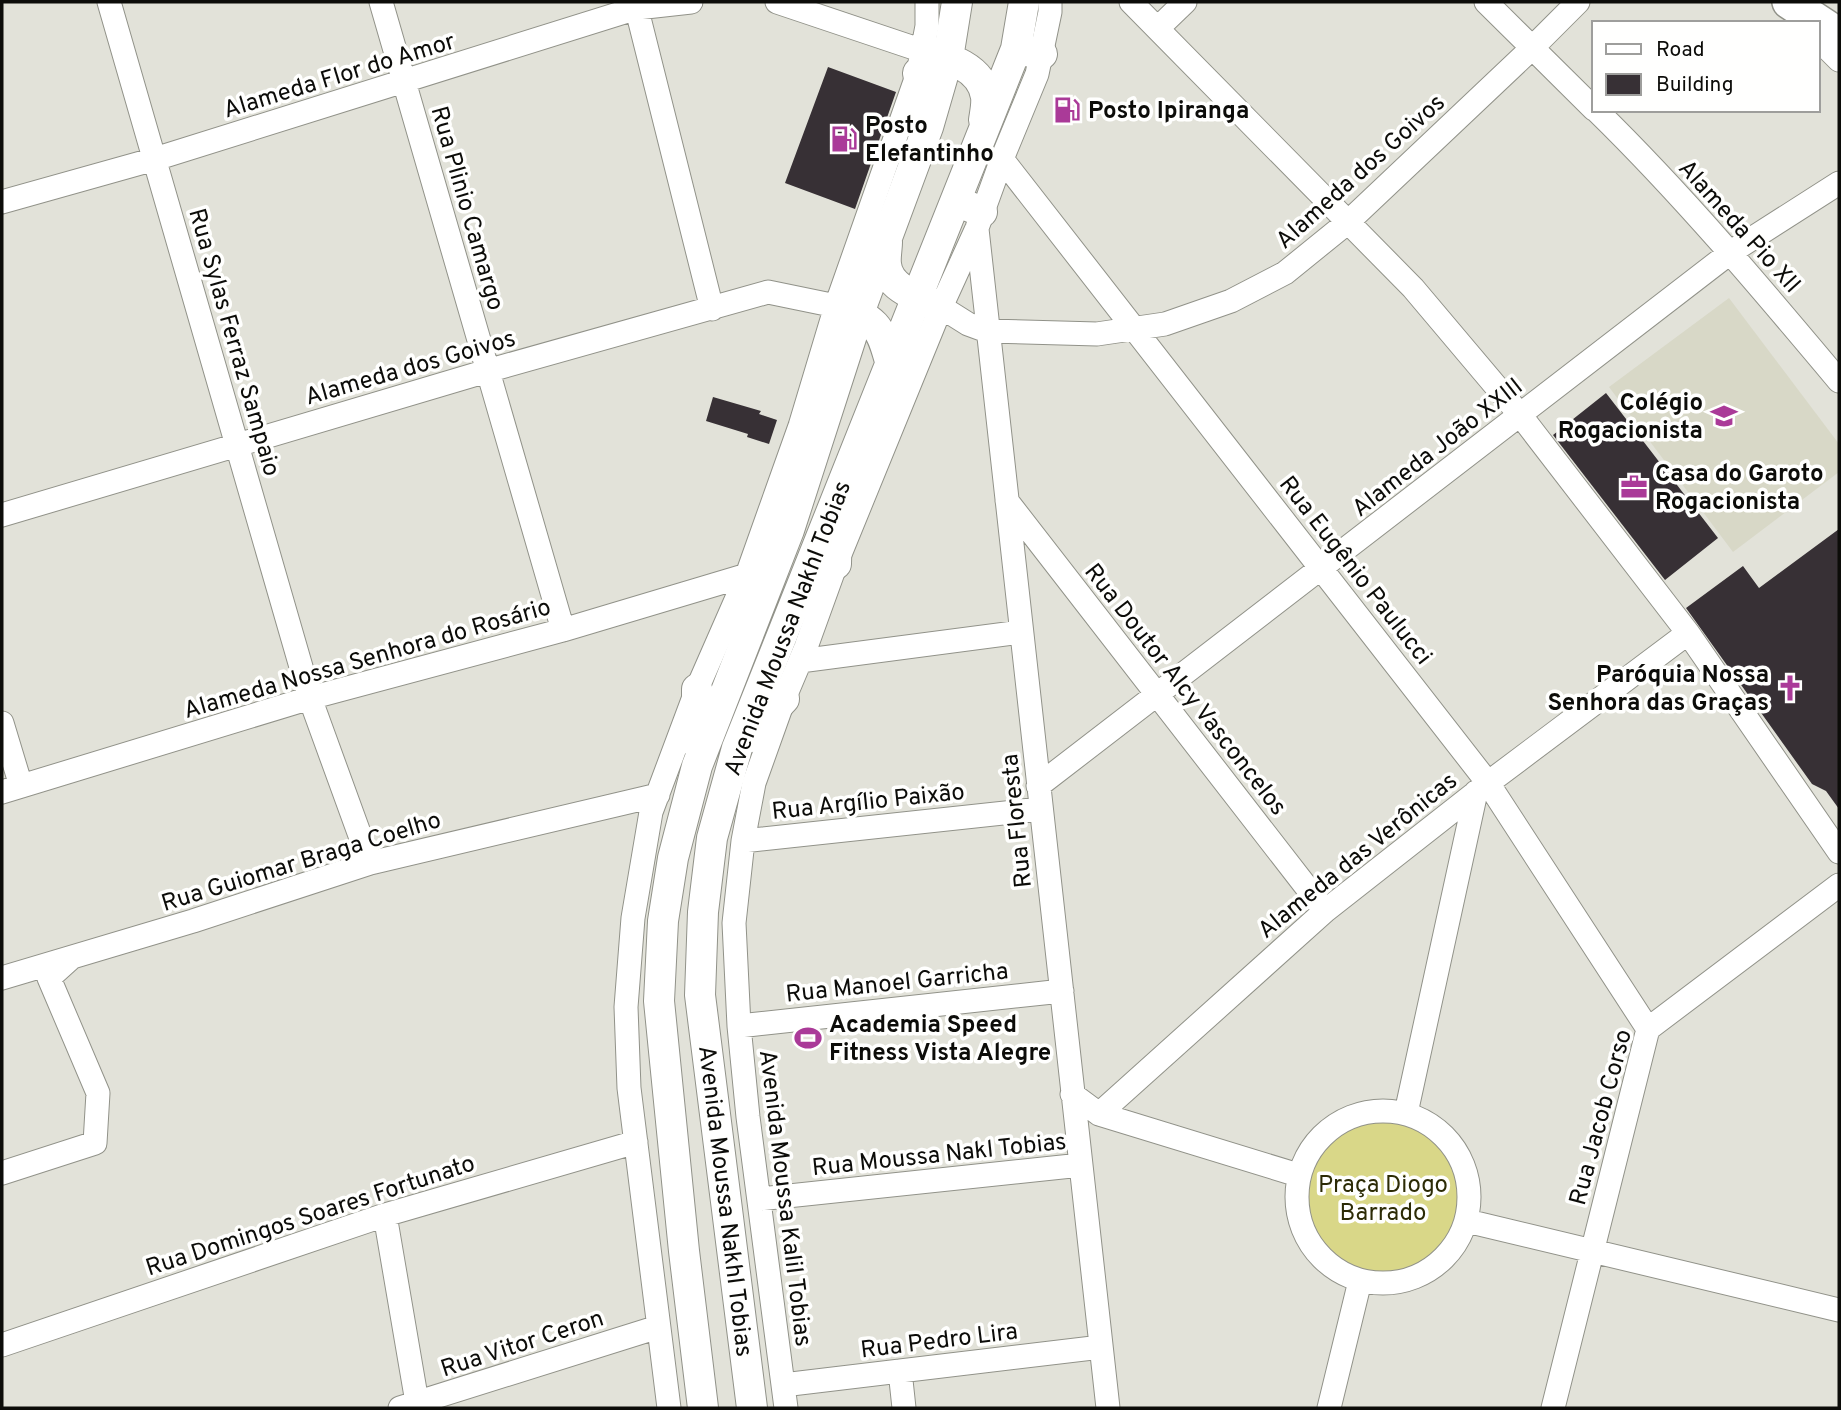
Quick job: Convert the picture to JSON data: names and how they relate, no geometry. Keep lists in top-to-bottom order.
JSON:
{
  "streets": {
    "main road": ["Avenida Moussa Nakhl Tobias"],
    "street": [
      "Alameda Flor do Amor",
      "Alameda dos Goivos",
      "Rua Plinio Camargo",
      "Alameda Pio XII",
      "Rua Sylas Ferraz Sampaio",
      "Alameda João XXIII",
      "Rua Eugênio Paulucci",
      "Alameda Nossa Senhora do Rosário",
      "Rua Doutor Alcy Vasconcelos",
      "Rua Argílio Paixão",
      "Rua Floresta",
      "Alameda das Verônicas",
      "Rua Guiomar Braga Coelho",
      "Rua Manoel Garricha",
      "Rua Jacob Corso",
      "Rua Moussa Nakl Tobias",
      "Avenida Moussa Kalil Tobias",
      "Rua Domingos Soares Fortunato",
      "Rua Pedro Lira",
      "Rua Vitor Ceron"
    ]
  },
  "crossings": [
    ["Alameda Flor do Amor", "Rua Plinio Camargo"],
    ["Alameda Flor do Amor", "Rua Sylas Ferraz Sampaio"],
    ["Alameda dos Goivos", "Rua Plinio Camargo"],
    ["Alameda dos Goivos", "Alameda Pio XII"],
    ["Alameda dos Goivos", "Rua Sylas Ferraz Sampaio"],
    ["Alameda dos Goivos", "Rua Eugênio Paulucci"],
    ["Alameda dos Goivos", "Avenida Moussa Nakhl Tobias"],
    ["Alameda dos Goivos", "Rua Floresta"],
    ["Alameda dos Goivos", "Avenida Moussa Kalil Tobias"],
    ["Rua Plinio Camargo", "Alameda Nossa Senhora do Rosário"],
    ["Alameda Pio XII", "Alameda João XXIII"],
    ["Rua Sylas Ferraz Sampaio", "Alameda Nossa Senhora do Rosário"],
    ["Rua Sylas Ferraz Sampaio", "Rua Guiomar Braga Coelho"],
    ["Alameda João XXIII", "Rua Eugênio Paulucci"],
    ["Alameda João XXIII", "Rua Doutor Alcy Vasconcelos"],
    ["Alameda João XXIII", "Rua Floresta"],
    ["Rua Eugênio Paulucci", "Alameda das Verônicas"],
    ["Rua Eugênio Paulucci", "Rua Jacob Corso"],
    ["Avenida Moussa Nakhl Tobias", "Rua Floresta"],
    ["Avenida Moussa Nakhl Tobias", "Avenida Moussa Kalil Tobias"],
    ["Rua Doutor Alcy Vasconcelos", "Rua Floresta"],
    ["Rua Doutor Alcy Vasconcelos", "Alameda das Verônicas"],
    ["Rua Argílio Paixão", "Rua Floresta"],
    ["Rua Argílio Paixão", "Avenida Moussa Kalil Tobias"],
    ["Rua Floresta", "Rua Manoel Garricha"],
    ["Rua Floresta", "Rua Moussa Nakl Tobias"],
    ["Rua Floresta", "Rua Pedro Lira"],
    ["Rua Manoel Garricha", "Avenida Moussa Kalil Tobias"],
    ["Rua Moussa Nakl Tobias", "Avenida Moussa Kalil Tobias"],
    ["Avenida Moussa Kalil Tobias", "Rua Pedro Lira"]
  ],
  "parks": ["Praça Diogo Barrado"],
  "places": {
    "fuel station": ["Posto Ipiranga", "Posto Elefantinho"],
    "school or university": ["Colégio Rogacionista"],
    "office": ["Casa do Garoto Rogacionista"],
    "church": ["Paróquia Nossa Senhora das Graças"],
    "sports": ["Academia Speed Fitness Vista Alegre"]
  },
  "legend": ["Road", "Building"]
}
